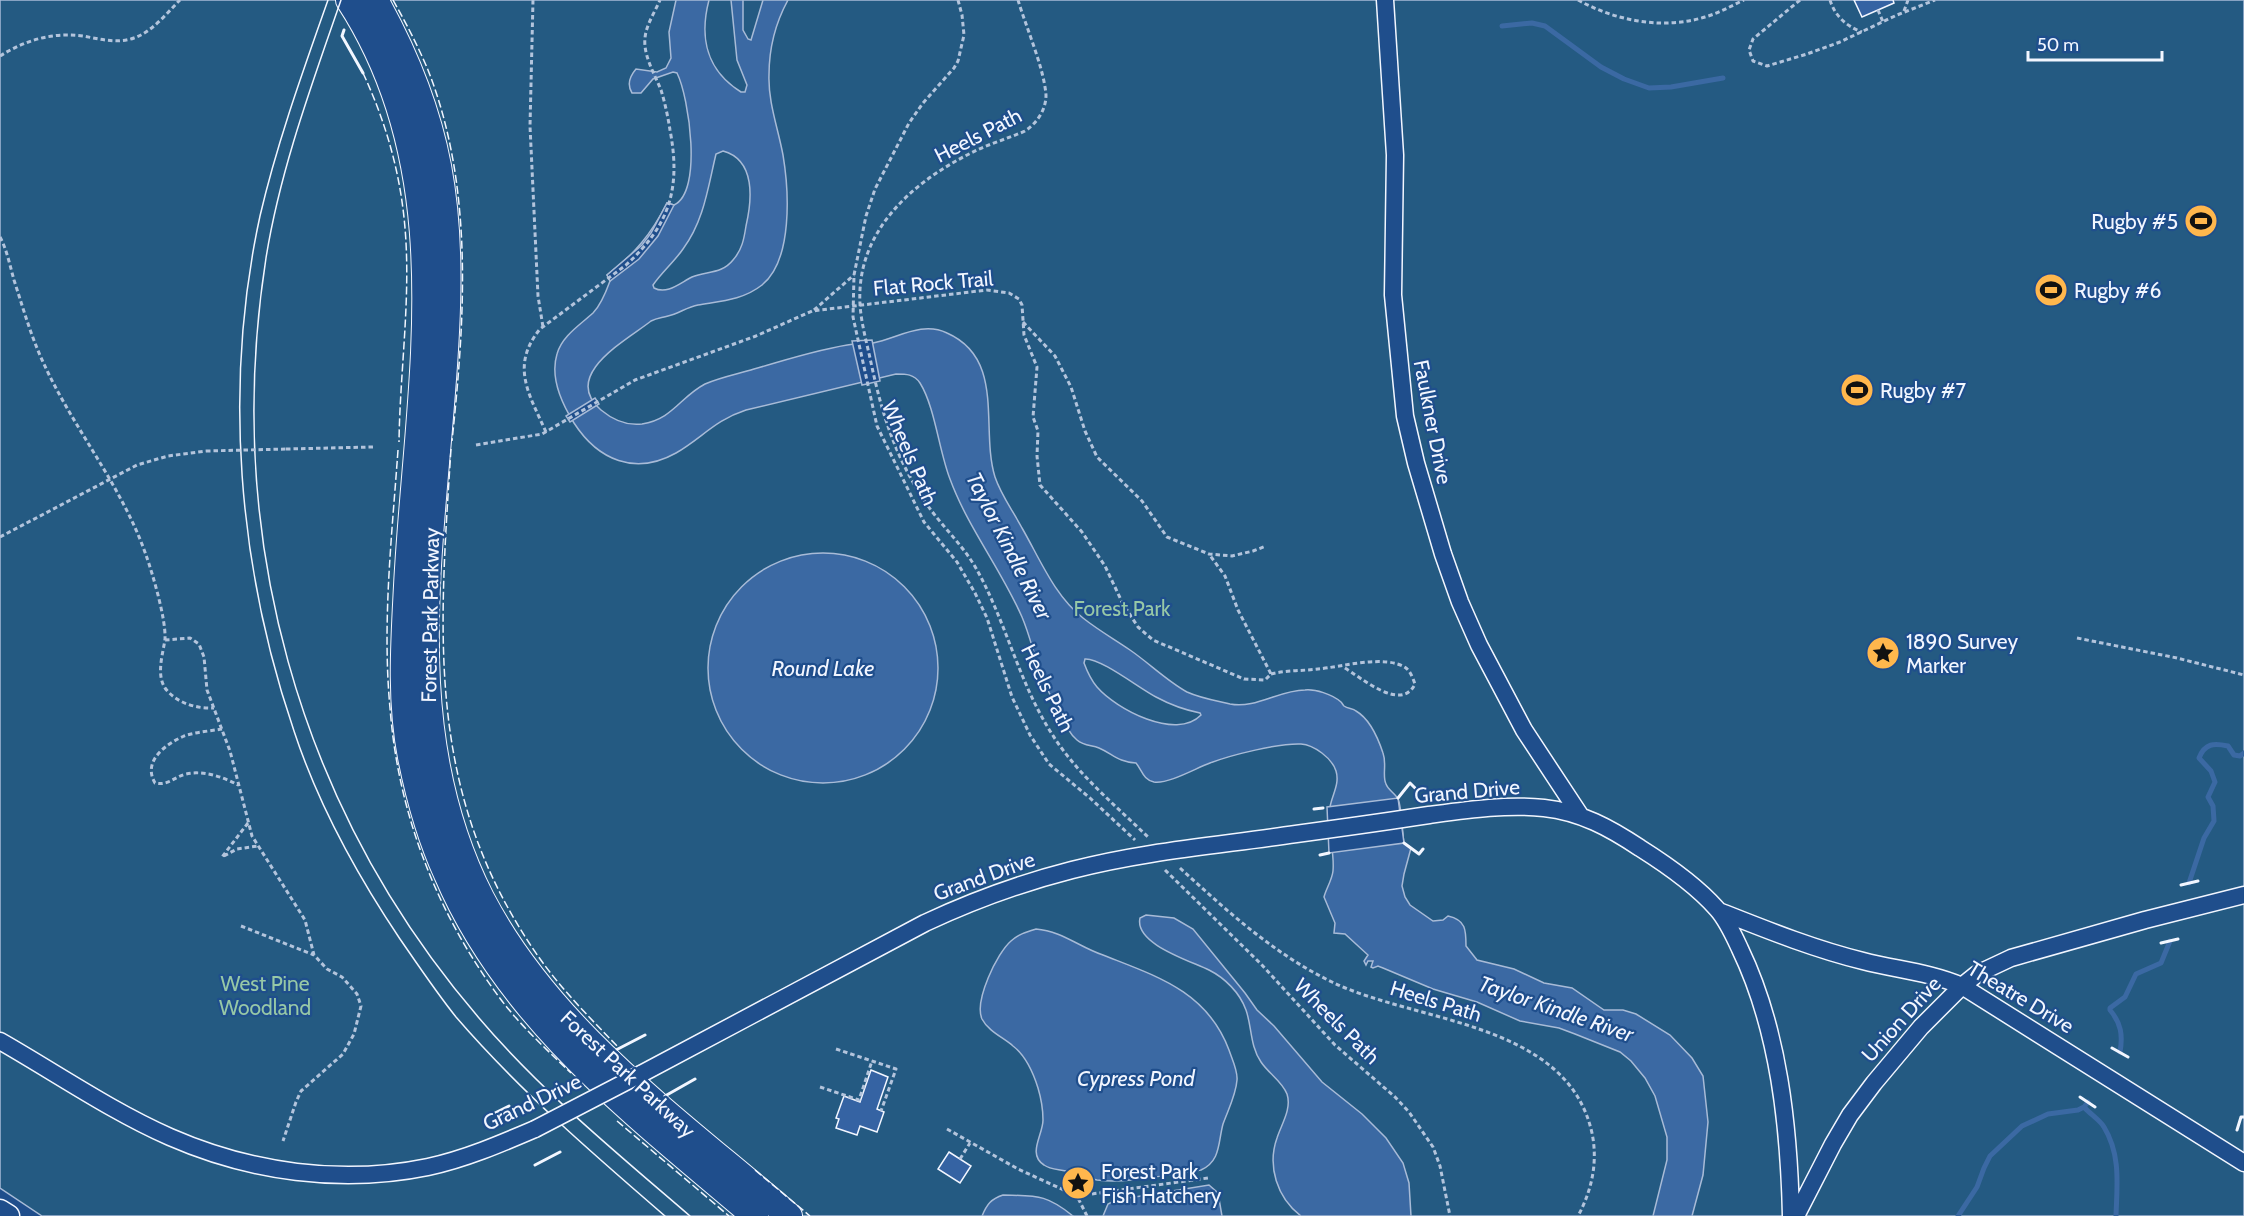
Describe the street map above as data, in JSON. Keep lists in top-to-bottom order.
{
  "streets": {
    "main road": ["Forest Park Parkway"],
    "street": [
      "Faulkner Drive",
      "Grand Drive",
      "Theatre Drive",
      "Union Drive"
    ],
    "path": ["Heels Path", "Flat Rock Trail", "Wheels Path"]
  },
  "crossings": [
    ["Heels Path", "Flat Rock Trail"],
    ["Faulkner Drive", "Grand Drive"],
    ["Grand Drive", "Theatre Drive"],
    ["Theatre Drive", "Union Drive"]
  ],
  "water": ["Taylor Kindle River", "Round Lake", "Cypress Pond"],
  "parks": ["Forest Park", "West Pine Woodland"],
  "places": {
    "sports": ["Rugby #5", "Rugby #6", "Rugby #7"],
    "place": ["1890 Survey Marker", "Forest Park Fish Hatchery"]
  },
  "scale_bar": "50 m"
}
